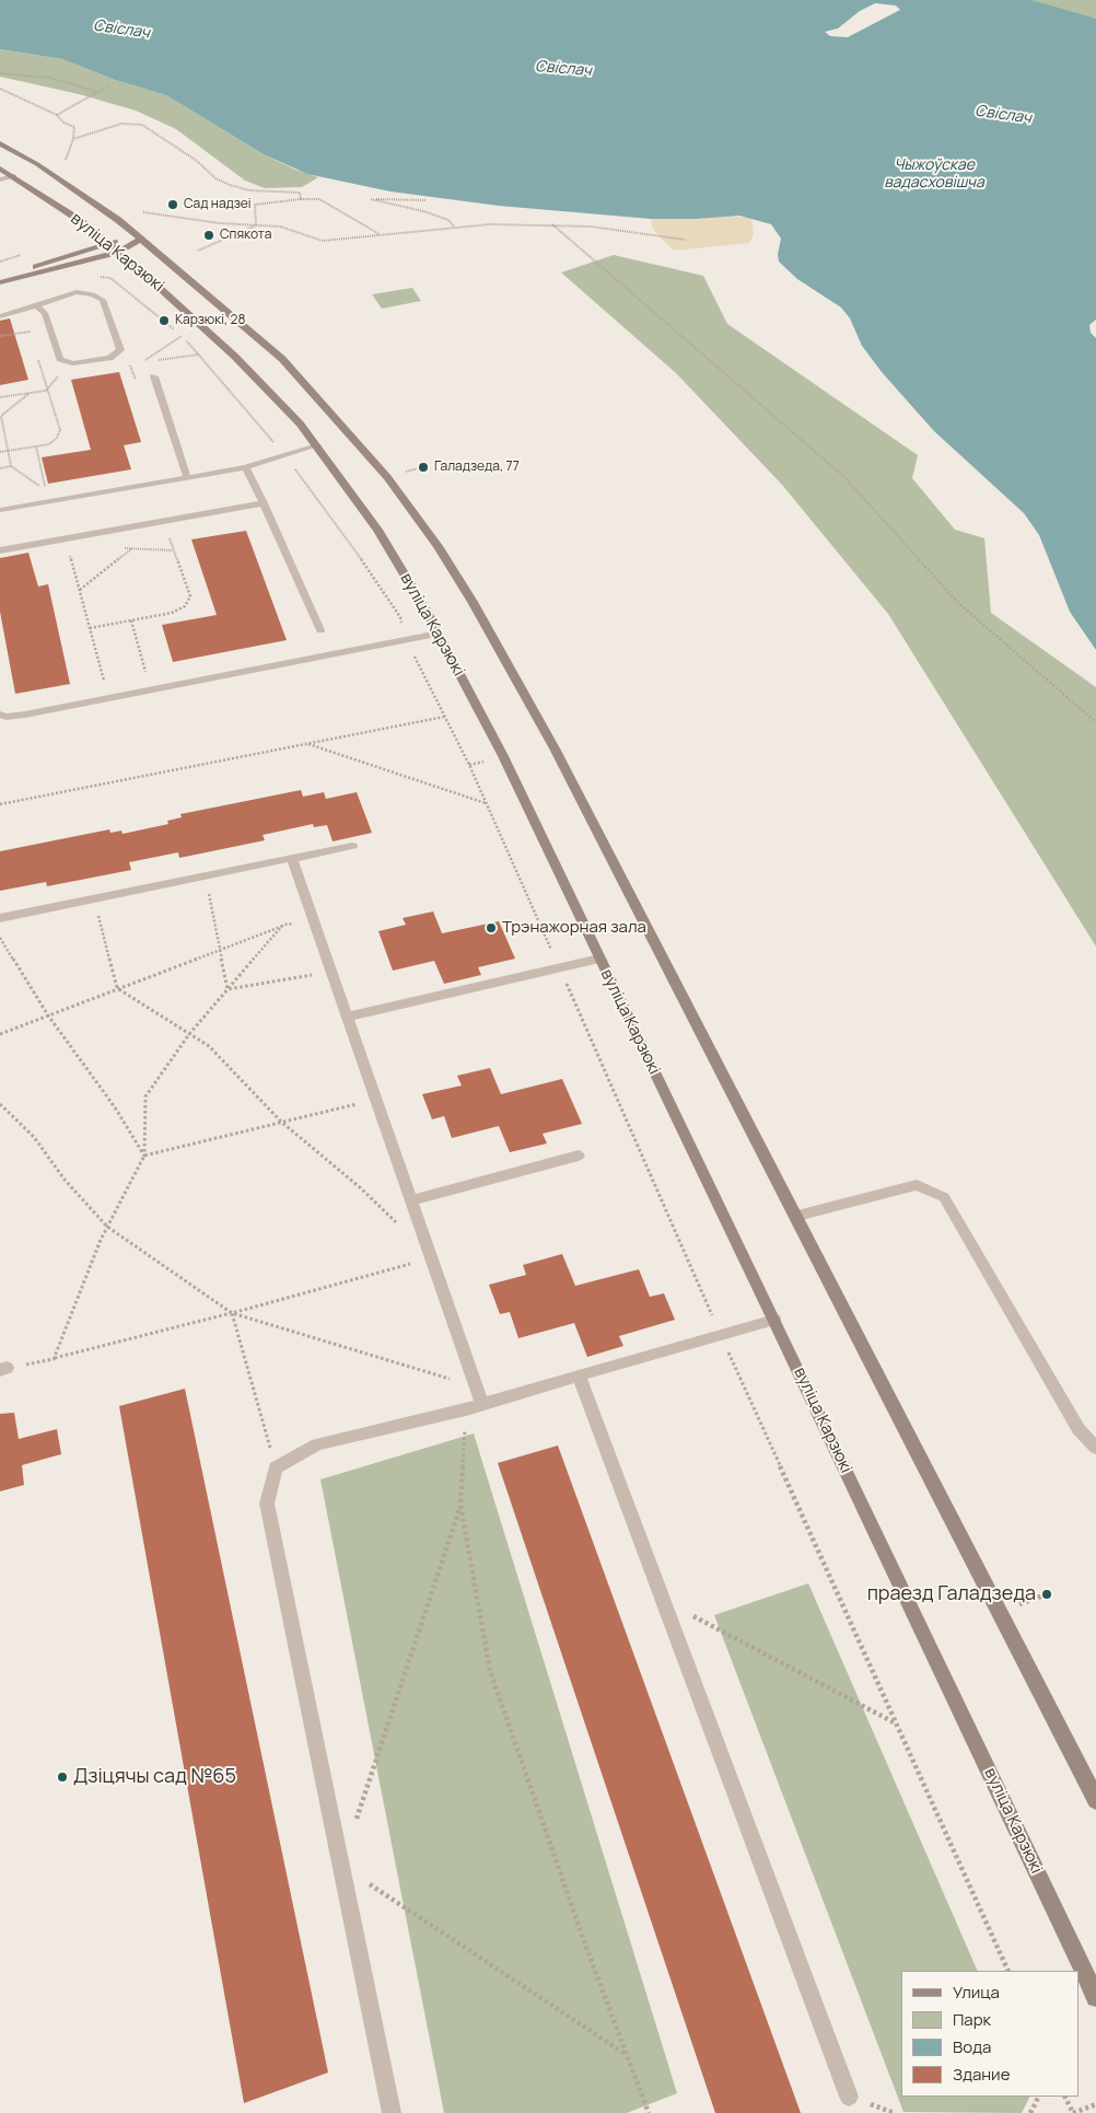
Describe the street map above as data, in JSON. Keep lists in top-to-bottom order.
{
  "streets": {
    "street": ["вуліца Карзюкі"]
  },
  "water": ["Свіслач", "Чыжоўскае вадасховішча"],
  "places": [
    "Сад надзеі",
    "Спякота",
    "Карзюкі, 28",
    "Галадзеда, 77",
    "Трэнажорная зала",
    "праезд Галадзеда",
    "Дзіцячы сад №65"
  ],
  "legend": [
    "Улица",
    "Парк",
    "Вода",
    "Здание"
  ]
}
